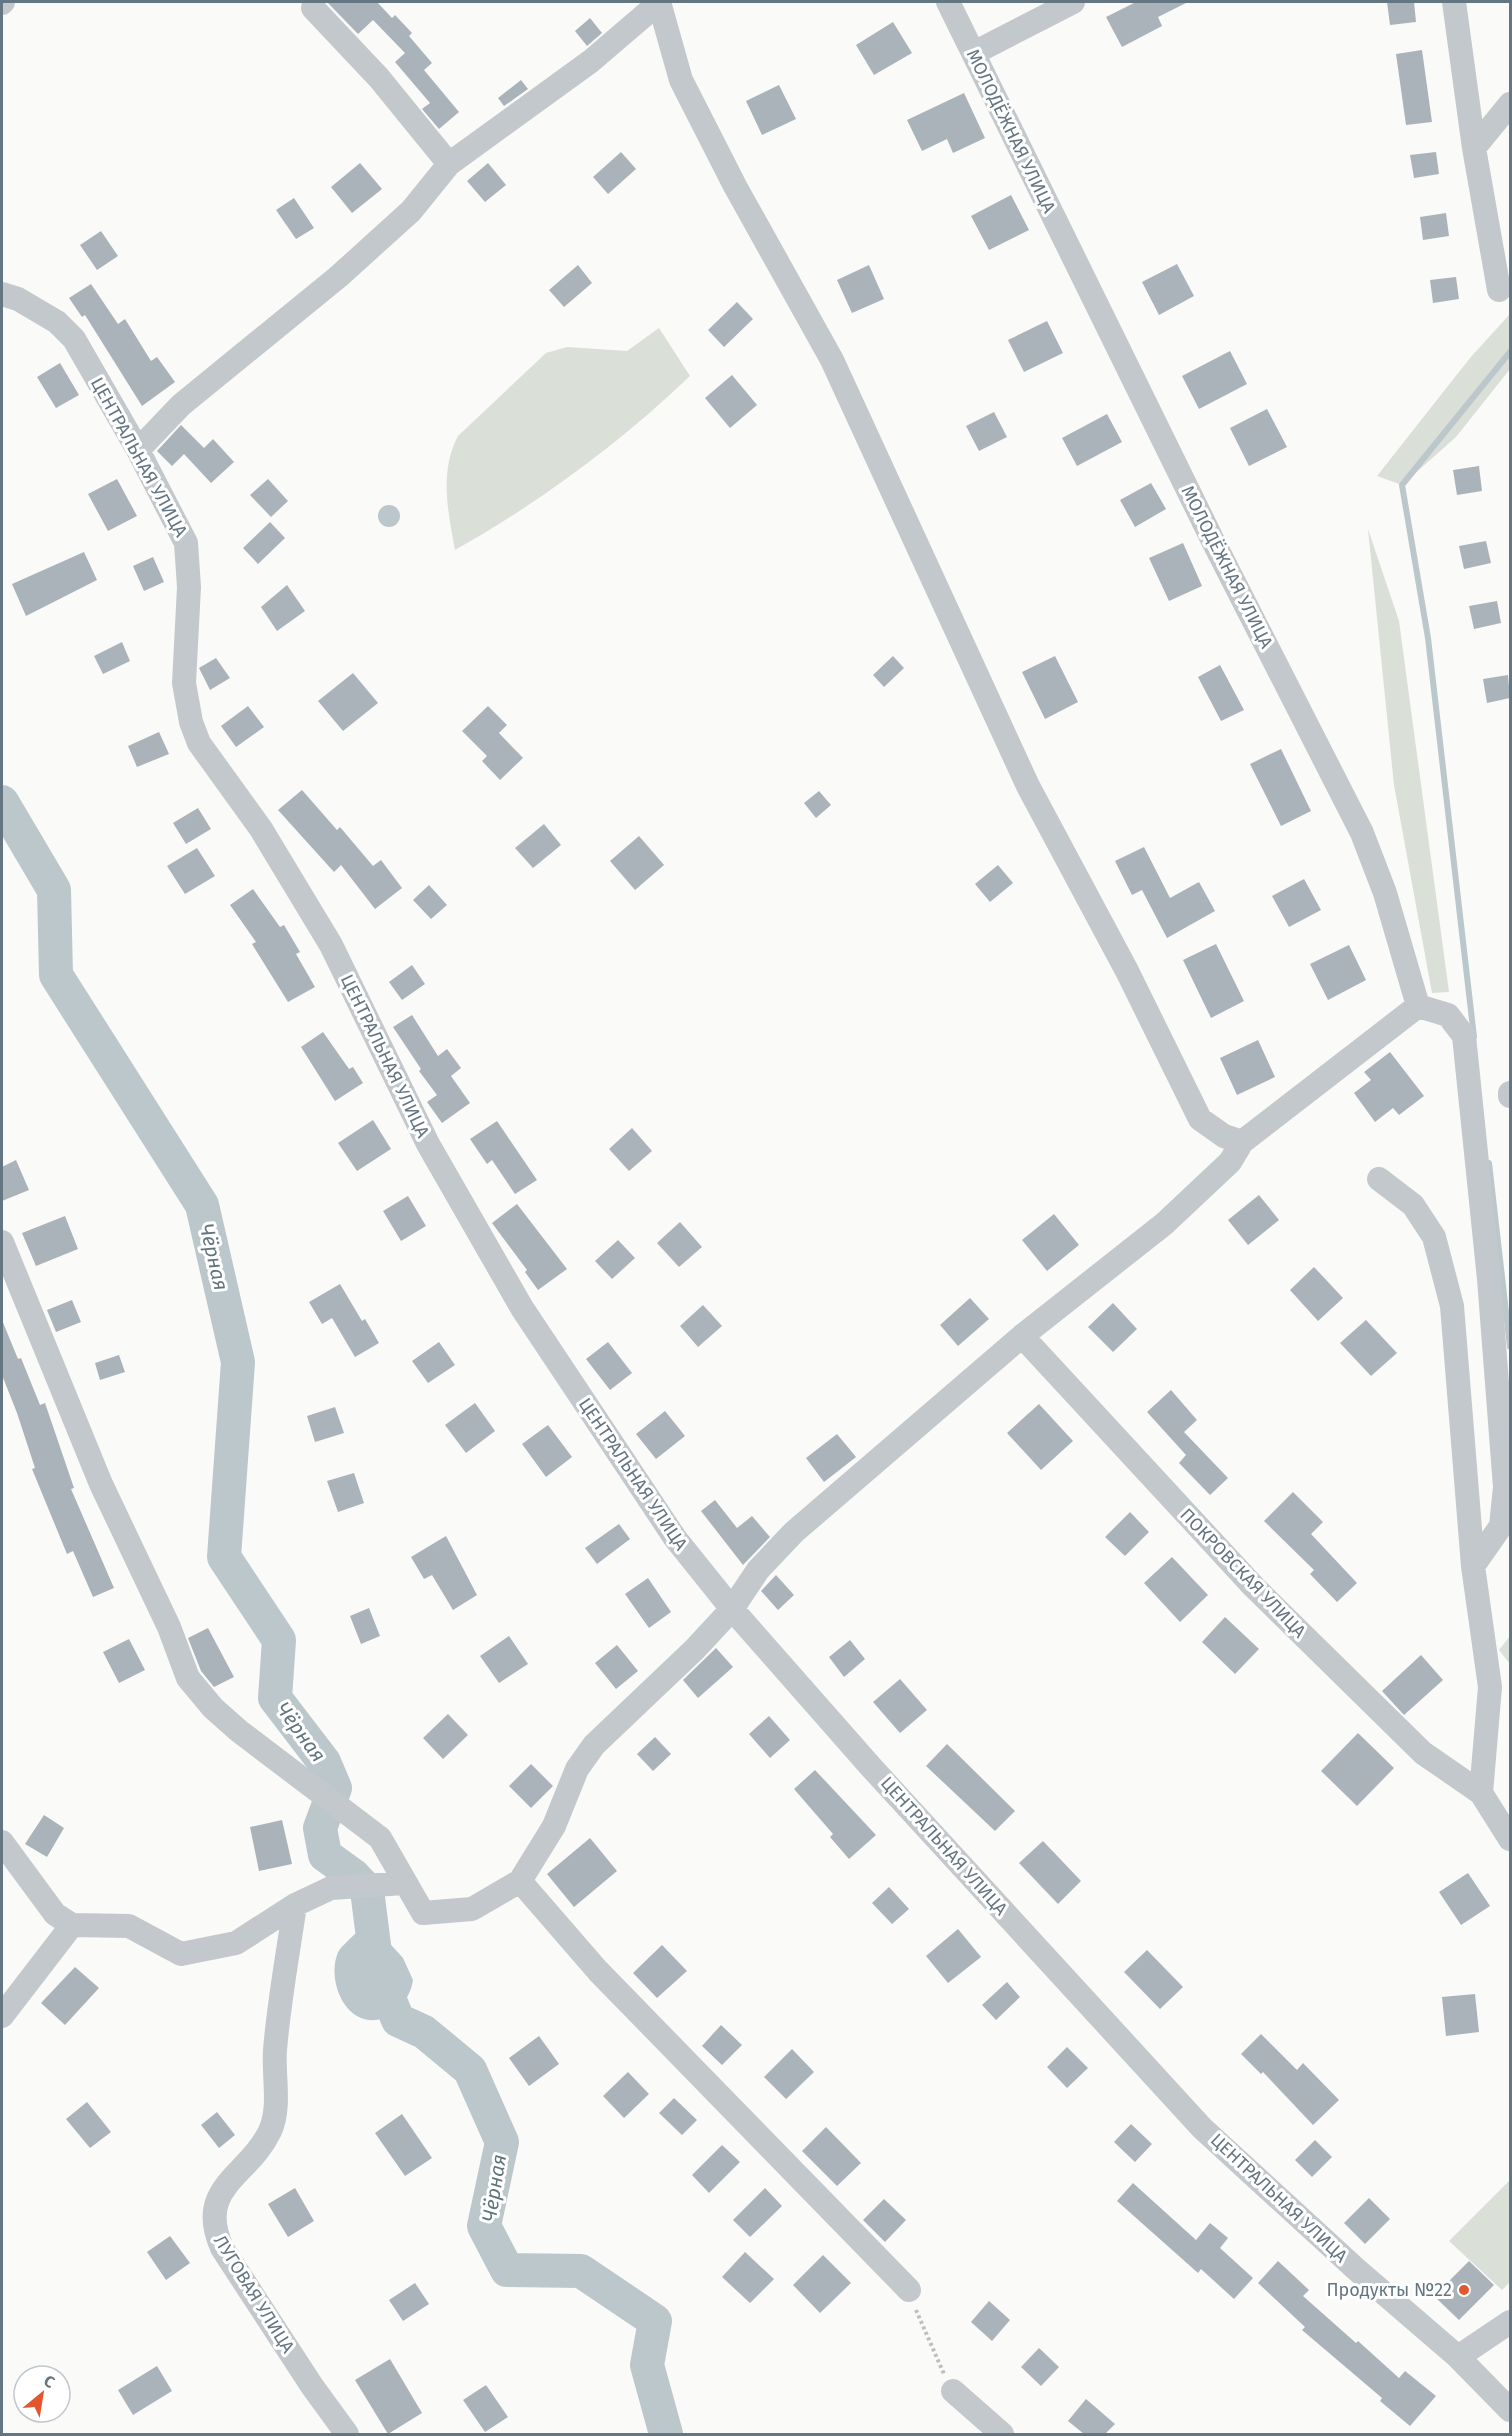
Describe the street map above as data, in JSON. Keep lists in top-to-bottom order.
{
  "streets": {
    "street": [
      "МОЛОДЁЖНАЯ УЛИЦА",
      "ЦЕНТРАЛЬНАЯ УЛИЦА",
      "ПОКРОВСКАЯ УЛИЦА",
      "ЛУГОВАЯ УЛИЦА"
    ]
  },
  "water": ["Чёрная"],
  "places": ["Продукты №22"],
  "north": "top right"
}
